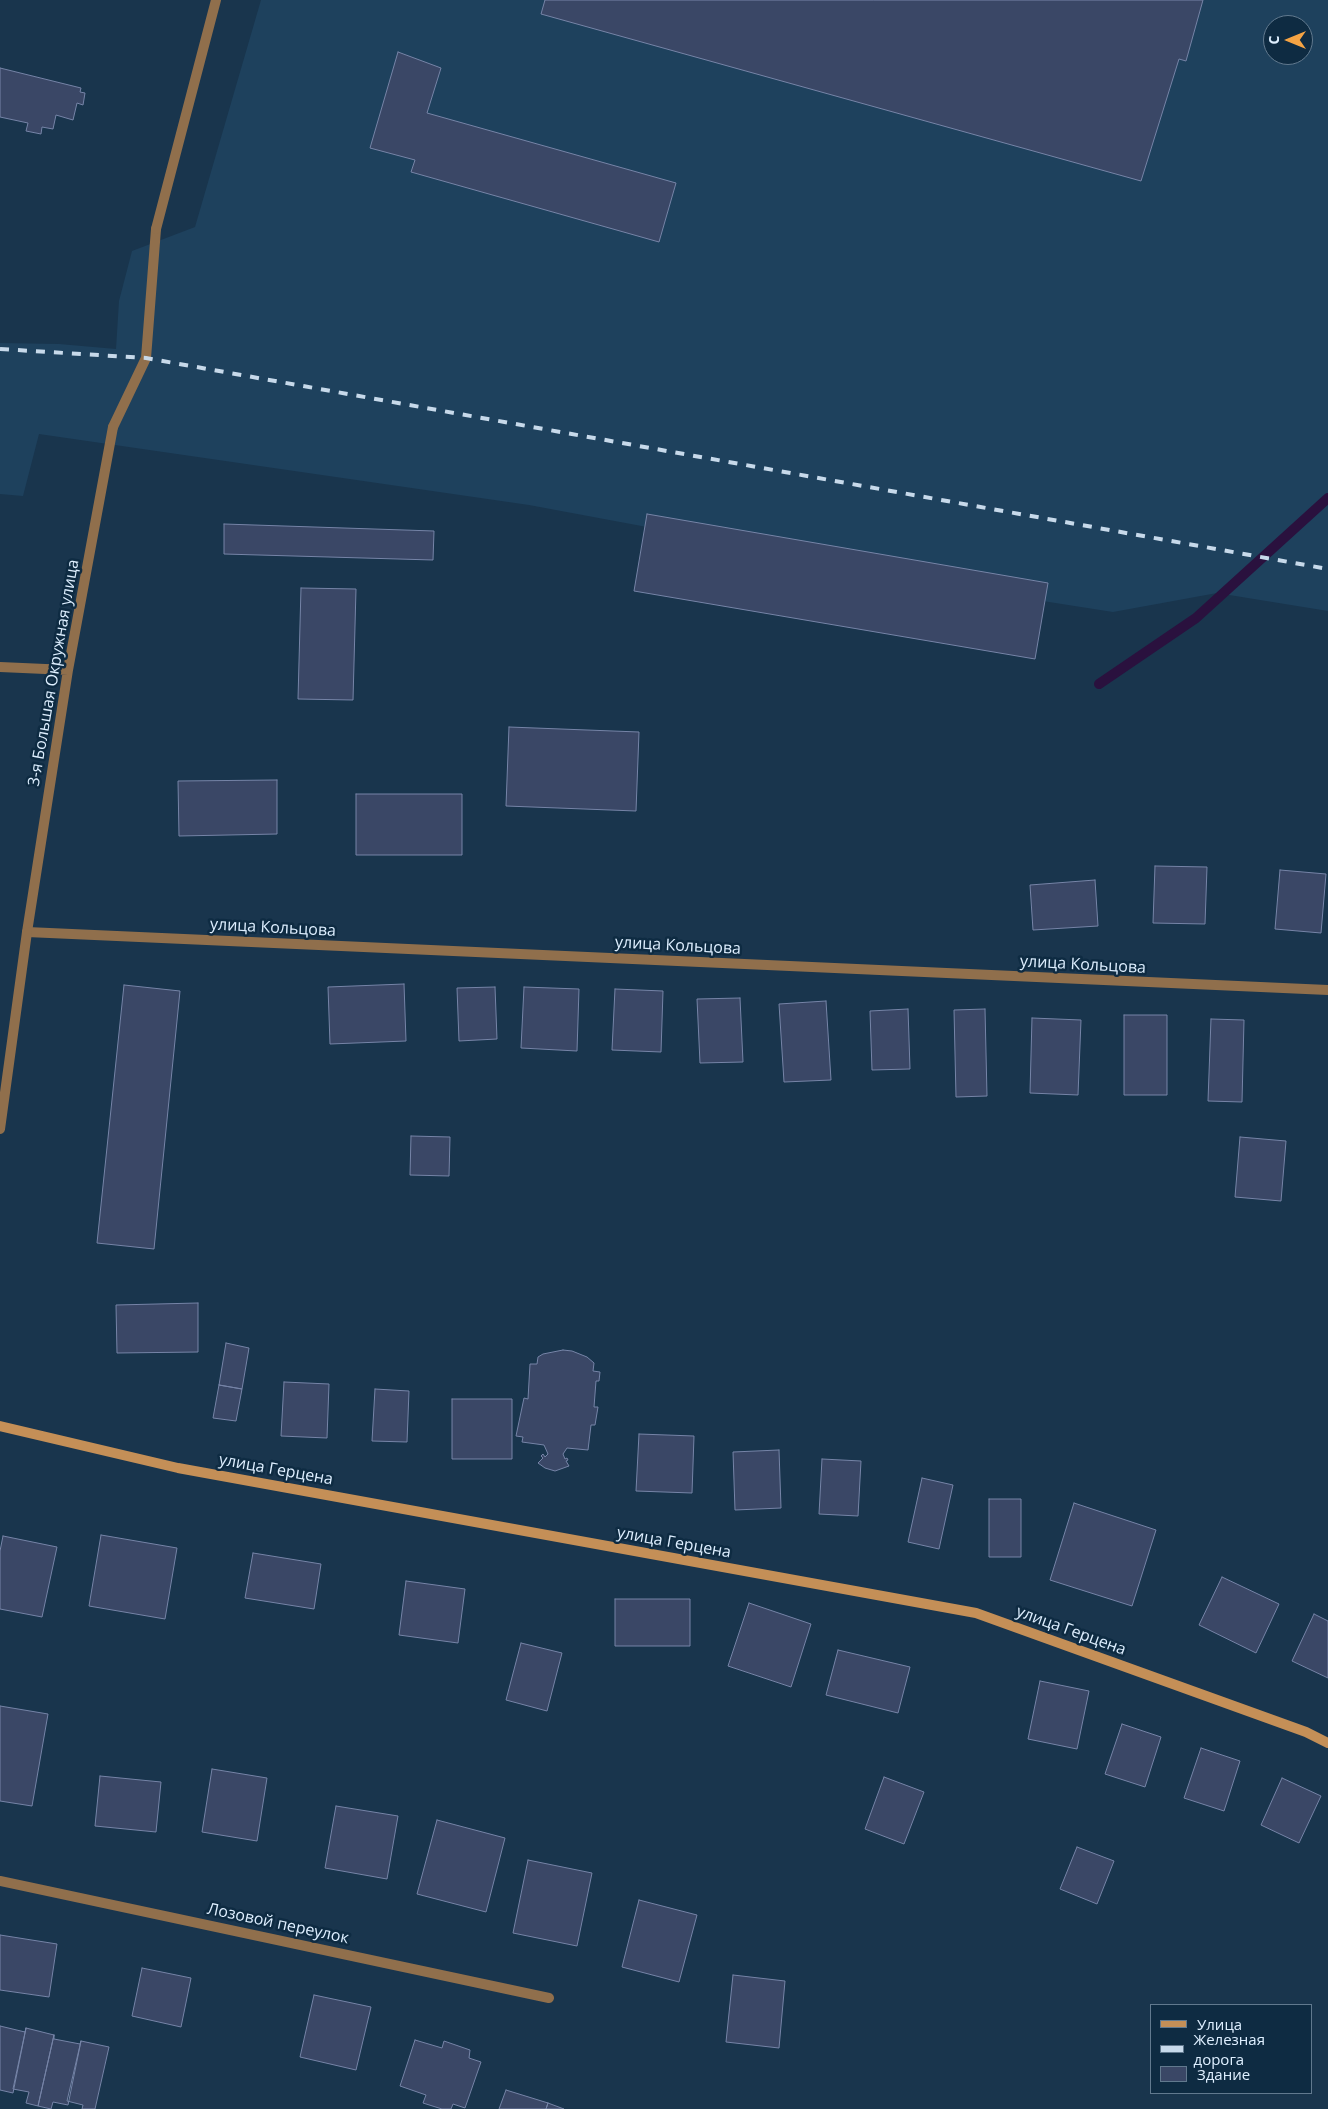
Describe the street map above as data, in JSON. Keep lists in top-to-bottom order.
{
  "streets": {
    "main road": ["улица Герцена"],
    "street": ["3-я Большая Окружная улица", "улица Кольцова", "Лозовой переулок"]
  },
  "crossings": [
    ["3-я Большая Окружная улица", "улица Кольцова"]
  ],
  "legend": ["Улица", "Железная дорога", "Здание"],
  "north": "left"
}
